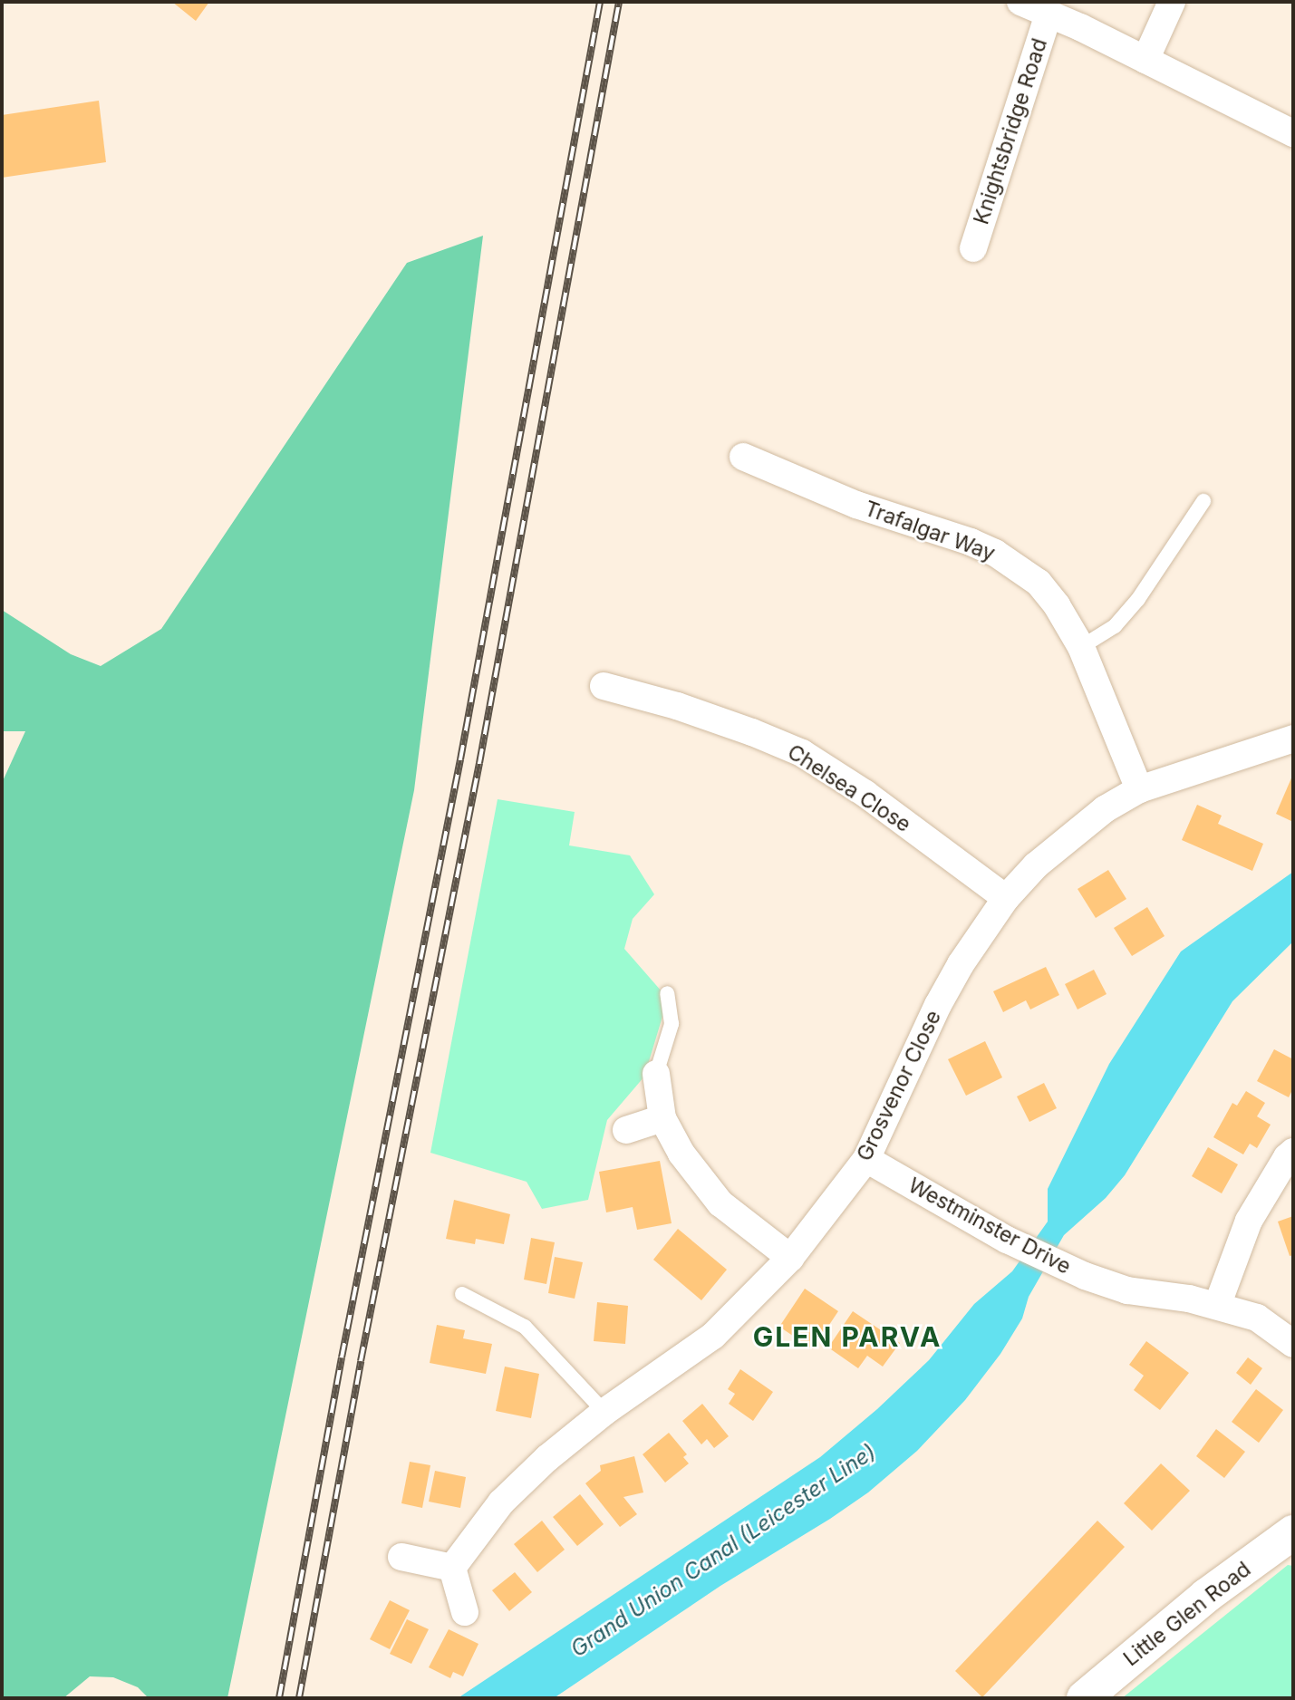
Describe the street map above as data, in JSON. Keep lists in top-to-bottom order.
{
  "streets": {
    "main road": ["Little Glen Road"],
    "street": [
      "Knightsbridge Road",
      "Trafalgar Way",
      "Chelsea Close",
      "Grosvenor Close",
      "Westminster Drive"
    ]
  },
  "crossings": [
    ["Trafalgar Way", "Grosvenor Close"],
    ["Chelsea Close", "Grosvenor Close"],
    ["Grosvenor Close", "Westminster Drive"]
  ],
  "districts": ["GLEN PARVA"],
  "water": ["Grand Union Canal (Leicester Line)"]
}
